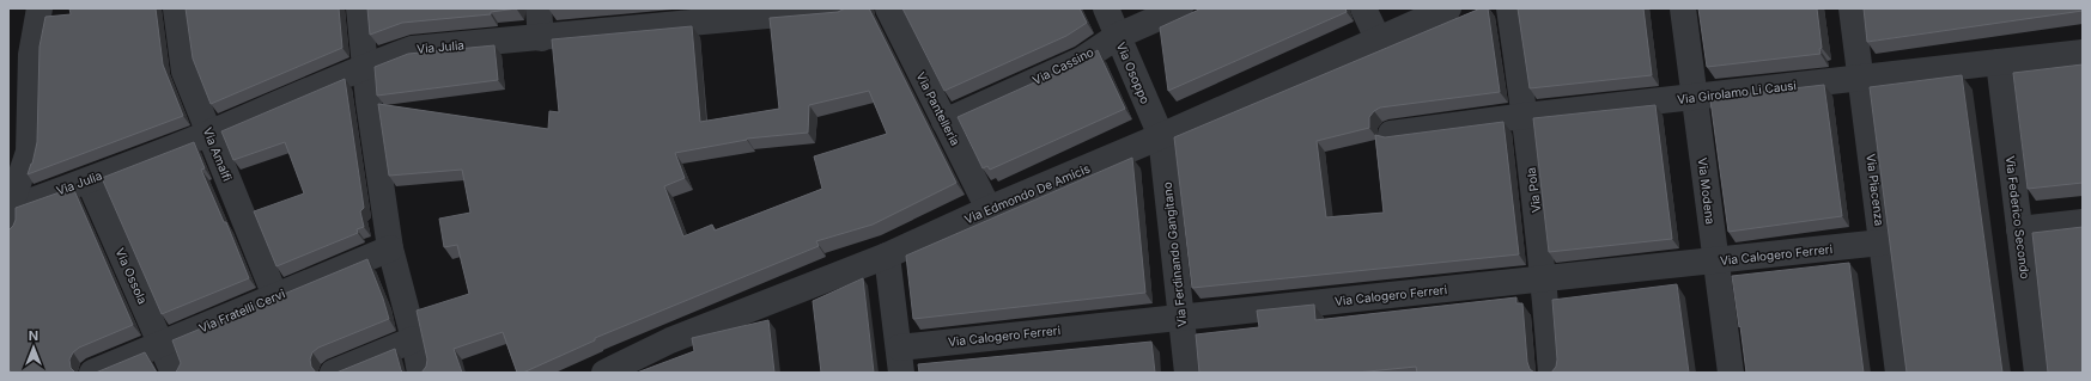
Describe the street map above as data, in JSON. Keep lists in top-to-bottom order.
{
  "streets": {
    "street": [
      "Via Julia",
      "Via Cassino",
      "Via Osoppo",
      "Via Girolamo Li Causi",
      "Via Pantelleria",
      "Via Amalfi",
      "Via Pola",
      "Via Piacenza",
      "Via Modena",
      "Via Edmondo De Amicis",
      "Via Federico Secondo",
      "Via Ferdinando Gangitano",
      "Via Calogero Ferreri",
      "Via Ossola",
      "Via Fratelli Cervi"
    ]
  },
  "crossings": [
    ["Via Julia", "Via Amalfi"],
    ["Via Julia", "Via Ossola"],
    ["Via Cassino", "Via Osoppo"],
    ["Via Cassino", "Via Pantelleria"],
    ["Via Osoppo", "Via Edmondo De Amicis"],
    ["Via Osoppo", "Via Ferdinando Gangitano"],
    ["Via Girolamo Li Causi", "Via Pola"],
    ["Via Girolamo Li Causi", "Via Piacenza"],
    ["Via Girolamo Li Causi", "Via Modena"],
    ["Via Girolamo Li Causi", "Via Federico Secondo"],
    ["Via Pantelleria", "Via Edmondo De Amicis"],
    ["Via Amalfi", "Via Fratelli Cervi"],
    ["Via Pola", "Via Calogero Ferreri"],
    ["Via Piacenza", "Via Calogero Ferreri"],
    ["Via Modena", "Via Calogero Ferreri"],
    ["Via Edmondo De Amicis", "Via Ferdinando Gangitano"],
    ["Via Ferdinando Gangitano", "Via Calogero Ferreri"],
    ["Via Ossola", "Via Fratelli Cervi"]
  ],
  "north": "top"
}
